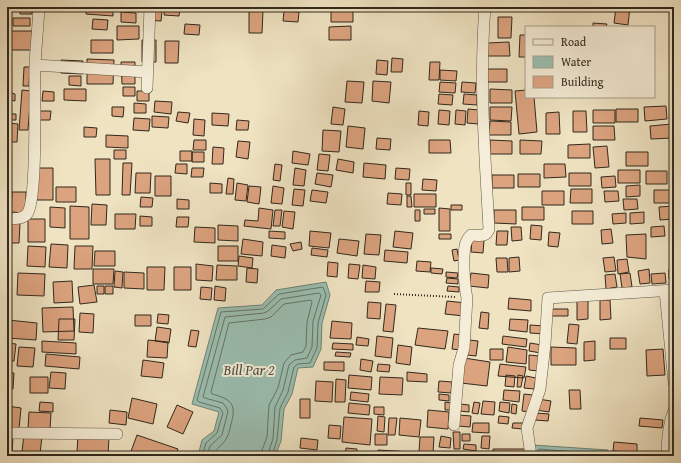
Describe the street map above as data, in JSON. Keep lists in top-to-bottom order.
{
  "water": ["Bill Par 2"],
  "legend": ["Road", "Water", "Building"]
}
